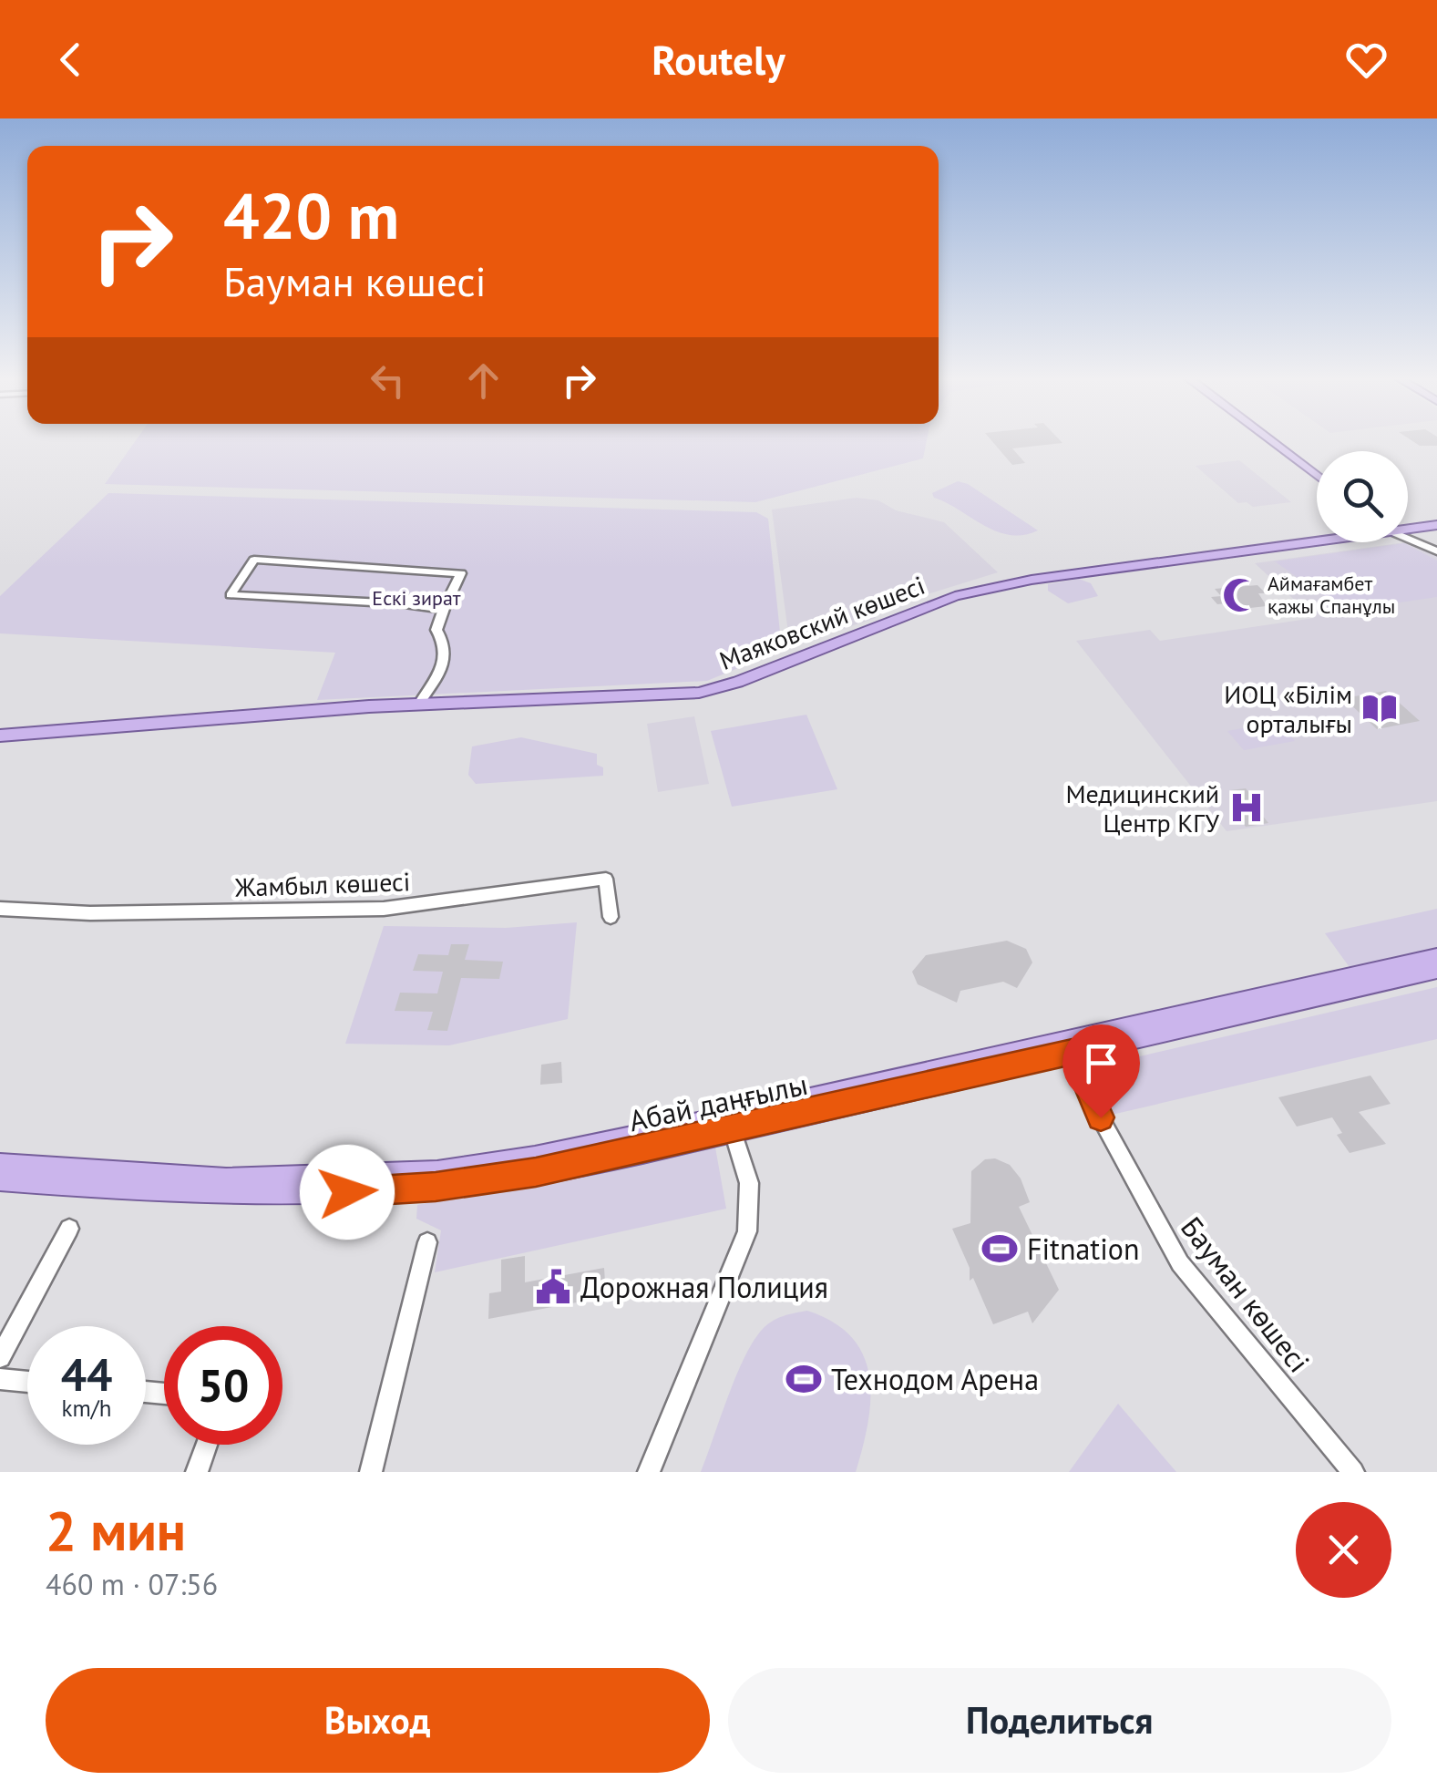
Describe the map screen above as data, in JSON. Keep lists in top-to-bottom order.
{
  "streets": {
    "main road": ["Маяковский көшесі", "Абай даңғылы"],
    "street": ["Жамбыл көшесі", "Бауман көшесі"]
  },
  "crossings": [
    ["Абай даңғылы", "Бауман көшесі"]
  ],
  "parks": ["Ескі зират"],
  "places": {
    "mosque": ["Аймағамбет қажы Спанұлы"],
    "library": ["ИОЦ «Білім орталығы"],
    "hospital": ["Медицинский Центр КГУ"],
    "sports": ["Fitnation", "Технодом Арена"],
    "public building": ["Дорожная Полиция"]
  },
  "page": {
    "header": "Routely",
    "turn": ["420 m", "Бауман көшесі"],
    "speed": "44 km/h",
    "limit": "50",
    "heading": ["2 мин", "460 m · 07:56"],
    "buttons": ["Выход", "Поделиться"]
  }
}
